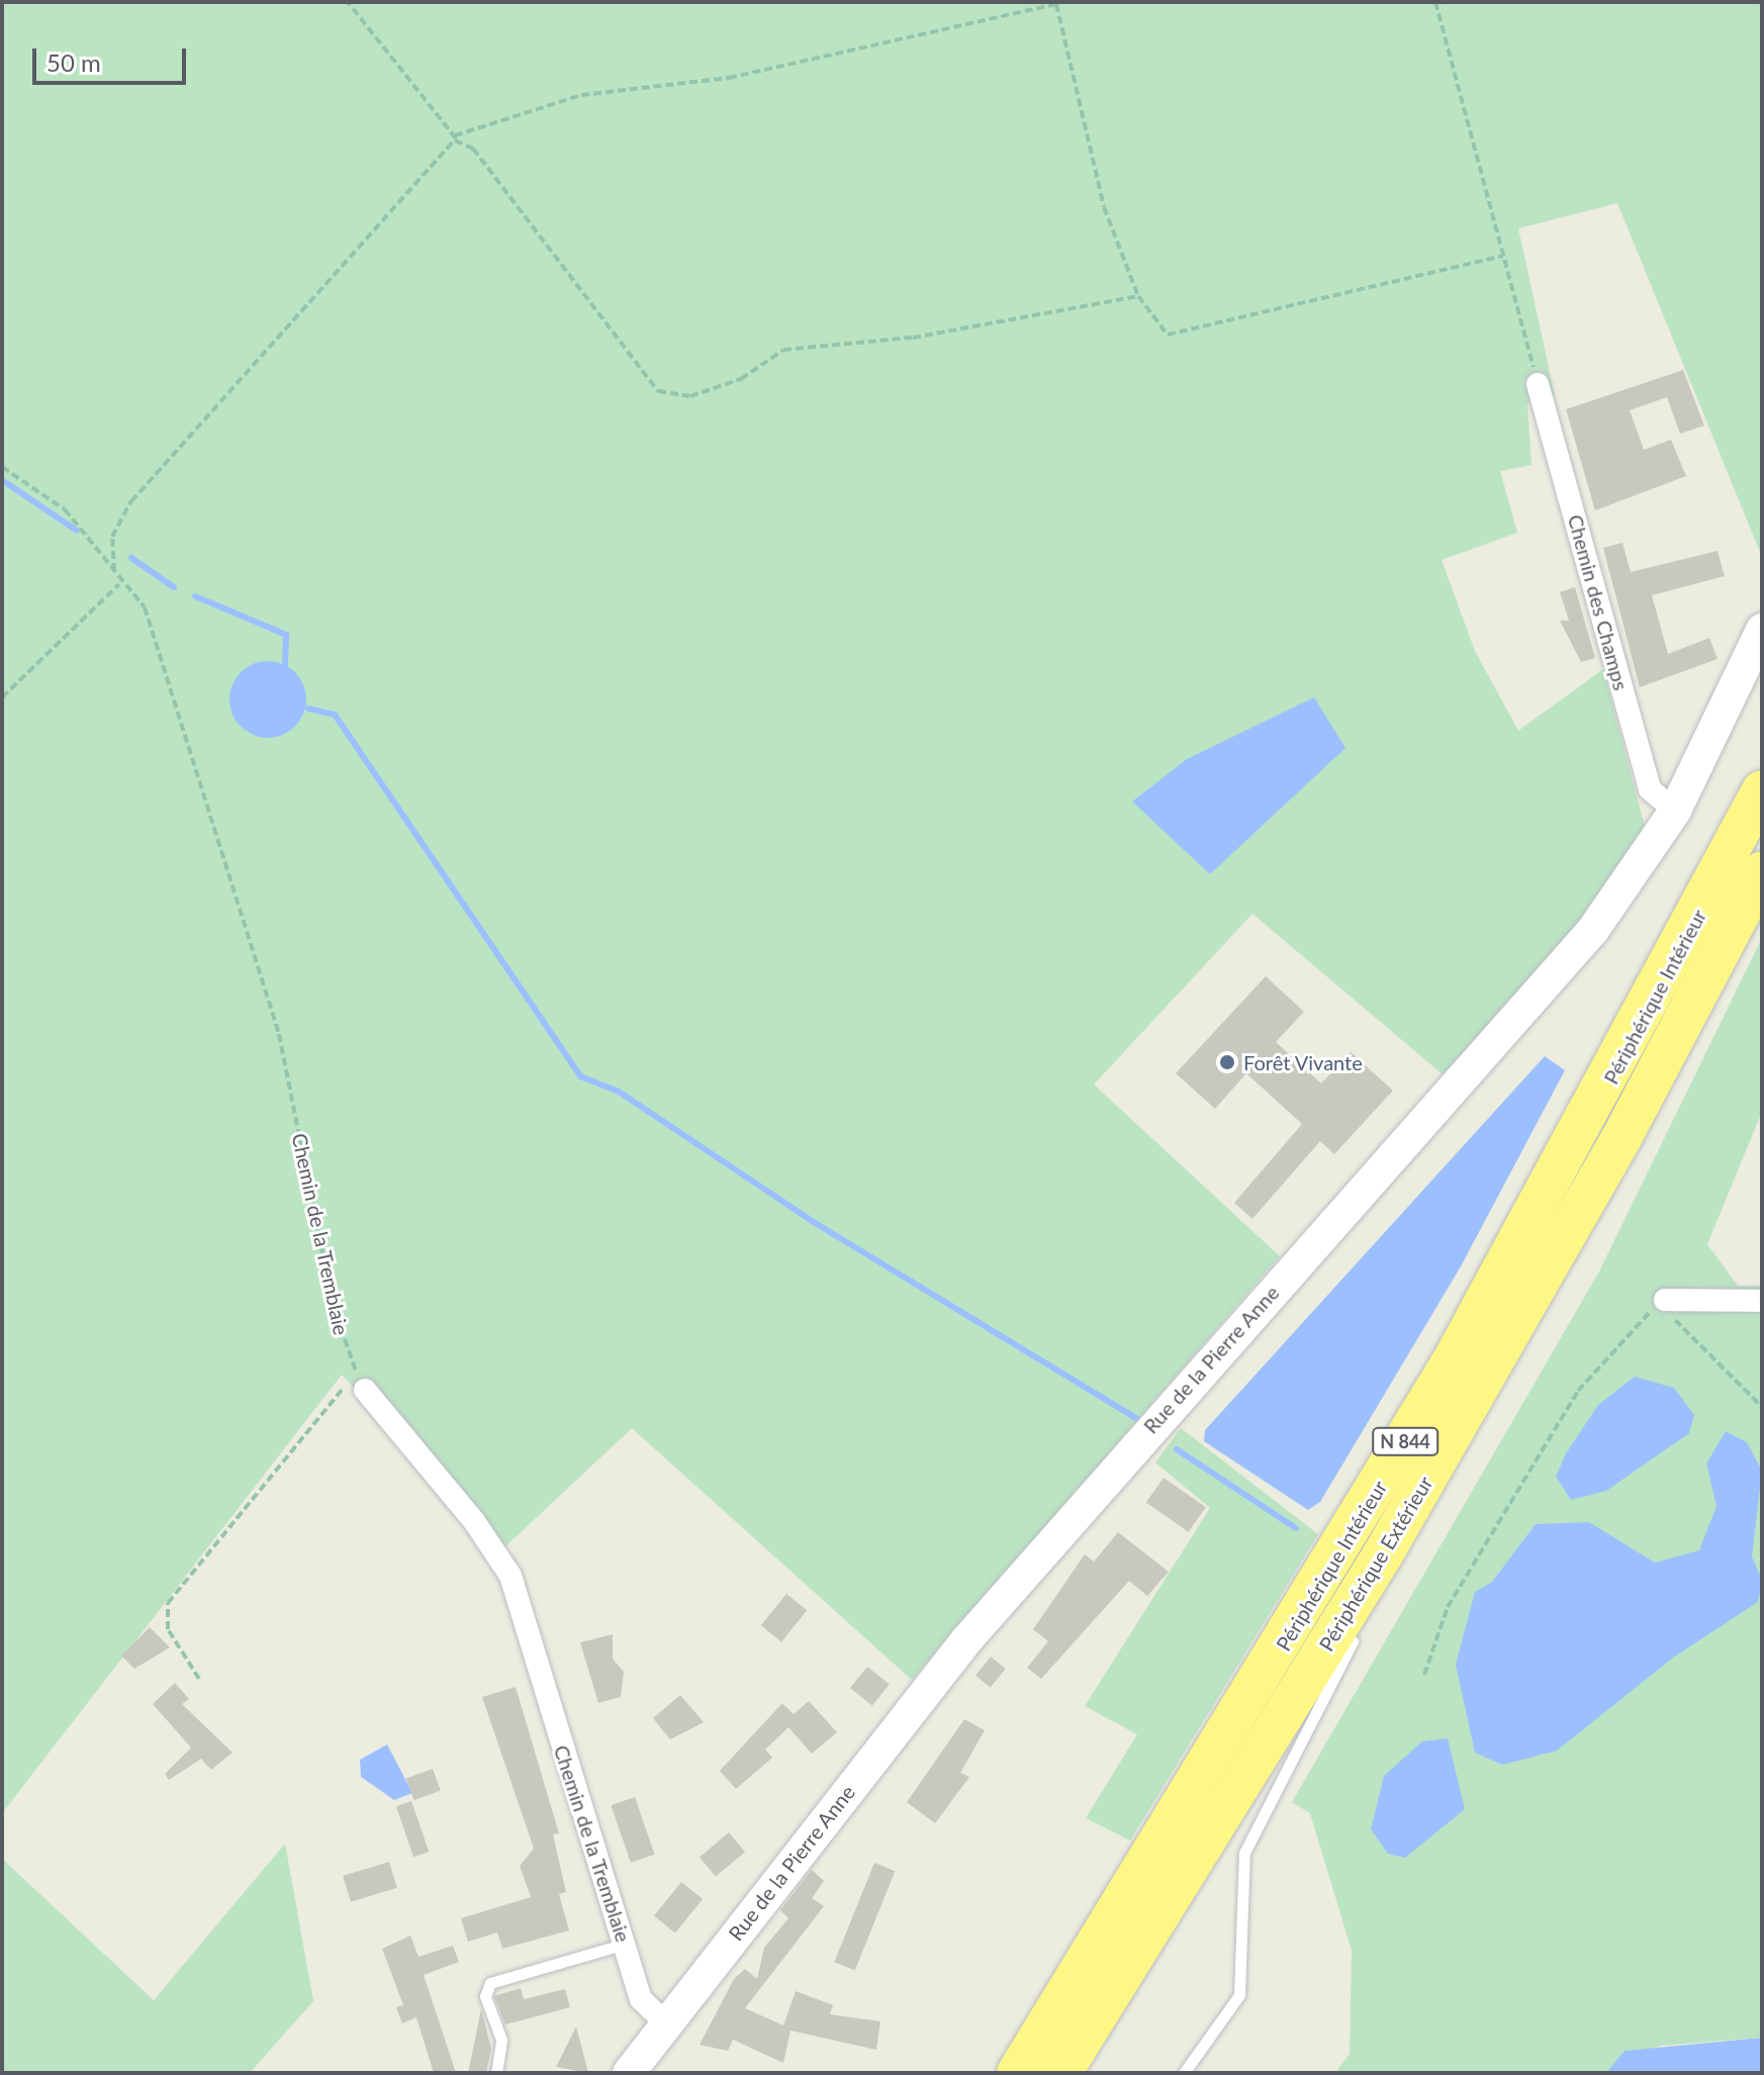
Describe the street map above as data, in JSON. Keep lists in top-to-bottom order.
{
  "streets": {
    "highway": ["Périphérique Intérieur", "N 844", "Périphérique Extérieur"],
    "street": ["Chemin des Champs", "Chemin de la Tremblaie", "Rue de la Pierre Anne"]
  },
  "crossings": [
    ["Chemin des Champs", "Rue de la Pierre Anne"],
    ["Chemin de la Tremblaie", "Rue de la Pierre Anne"]
  ],
  "places": ["Forêt Vivante"],
  "scale_bar": "50 m"
}
